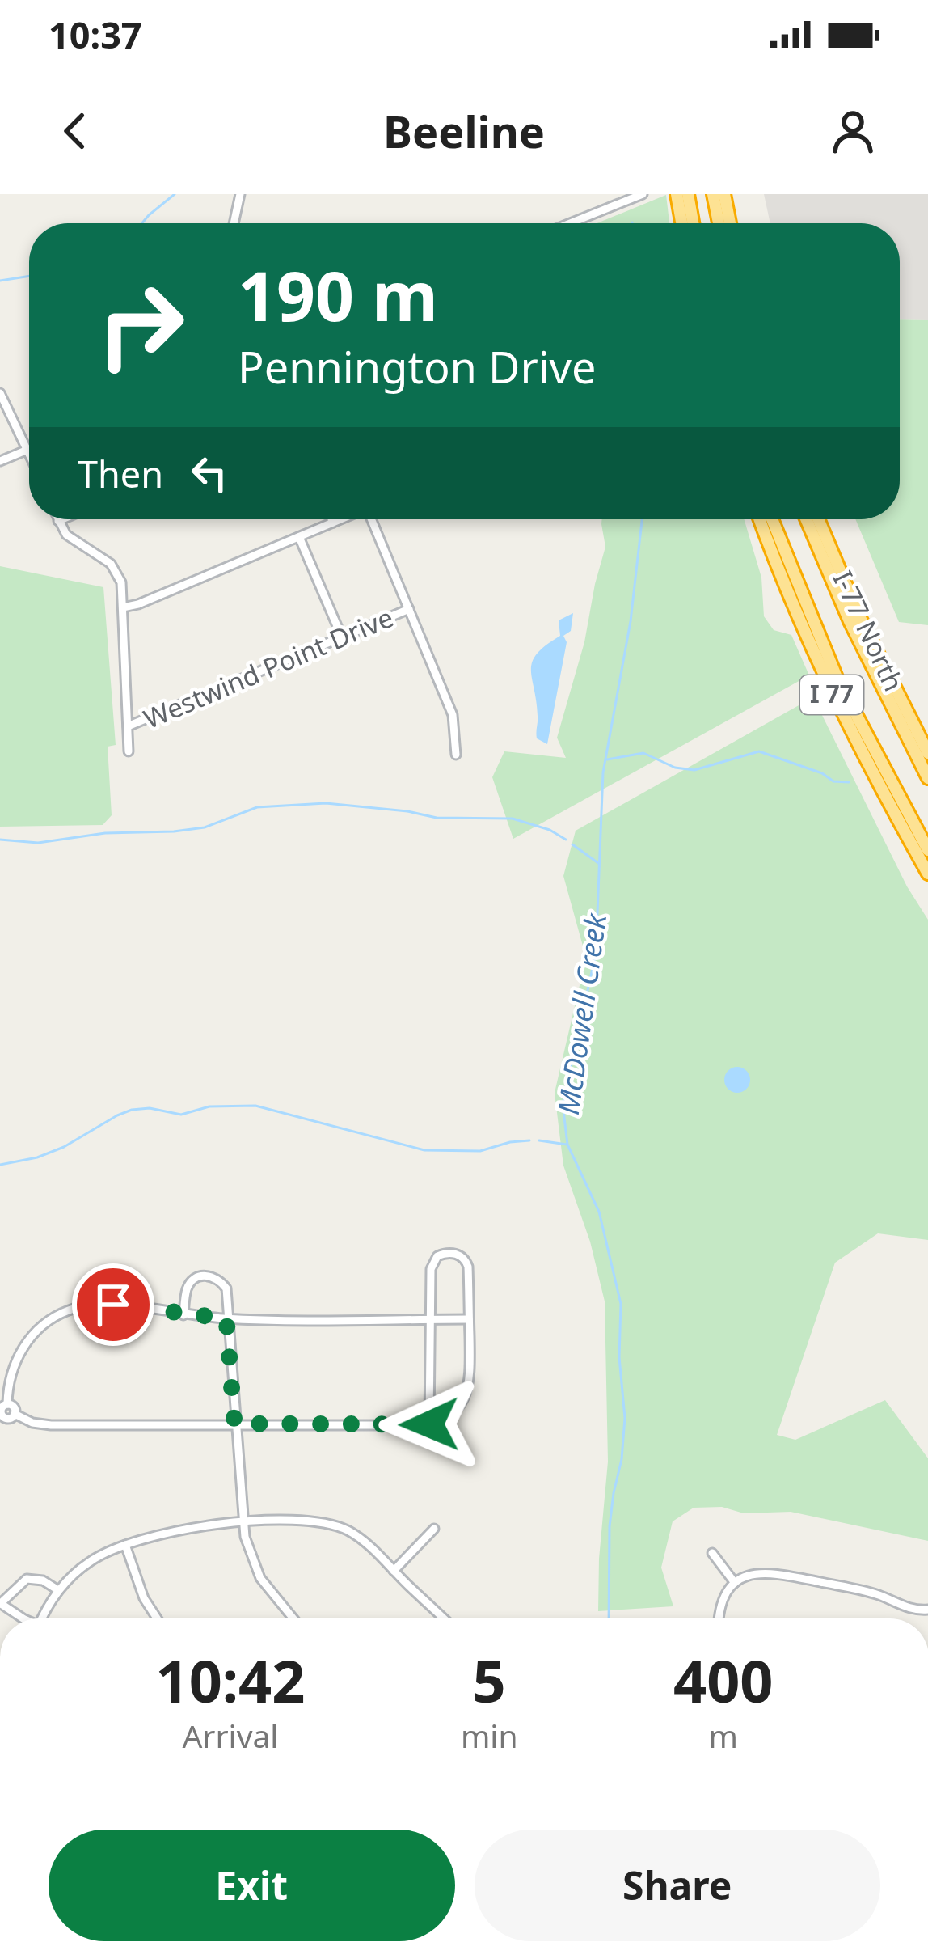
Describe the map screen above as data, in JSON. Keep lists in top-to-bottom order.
{
  "streets": {
    "highway": ["I-77 North", "I 77"],
    "street": ["Westwind Point Drive"]
  },
  "water": ["McDowell Creek"],
  "page": {
    "status": "10:37",
    "header": "Beeline",
    "turn": ["190 m", "Pennington Drive"],
    "then": "Then",
    "eta": [
      "10:42",
      "Arrival",
      "5",
      "min",
      "400",
      "m"
    ],
    "buttons": ["Exit", "Share"]
  }
}
